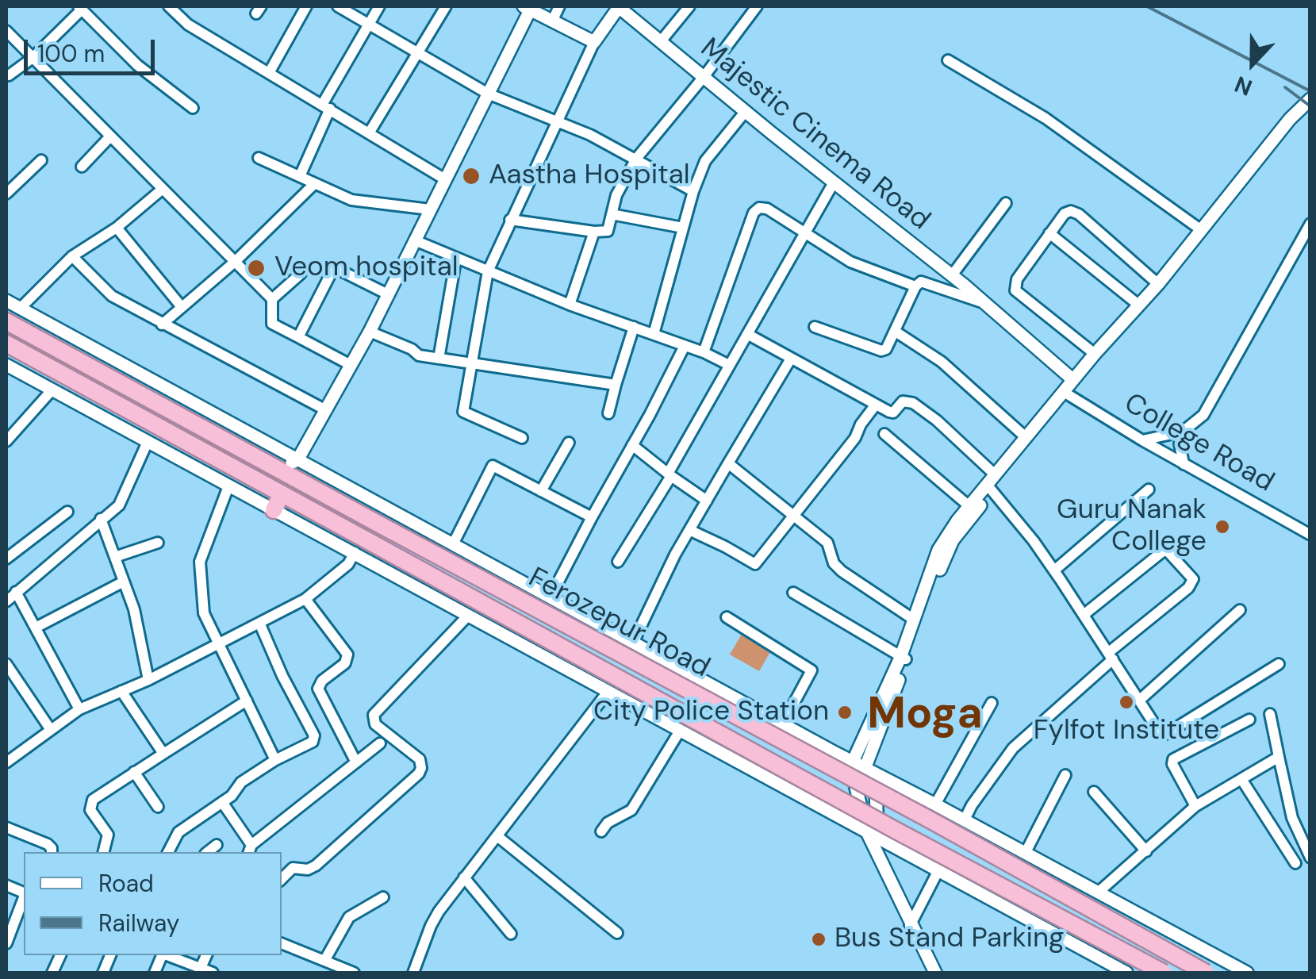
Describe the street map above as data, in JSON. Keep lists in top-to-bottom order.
{
  "streets": {
    "highway": ["Ferozepur Road"],
    "street": ["Majestic Cinema Road", "College Road"]
  },
  "districts": ["Moga"],
  "places": [
    "Aastha Hospital",
    "Veom hospital",
    "Guru Nanak College",
    "Fylfot Institute",
    "City Police Station",
    "Bus Stand Parking"
  ],
  "legend": ["Road", "Railway"],
  "scale_bar": "100 m",
  "north": "bottom"
}
